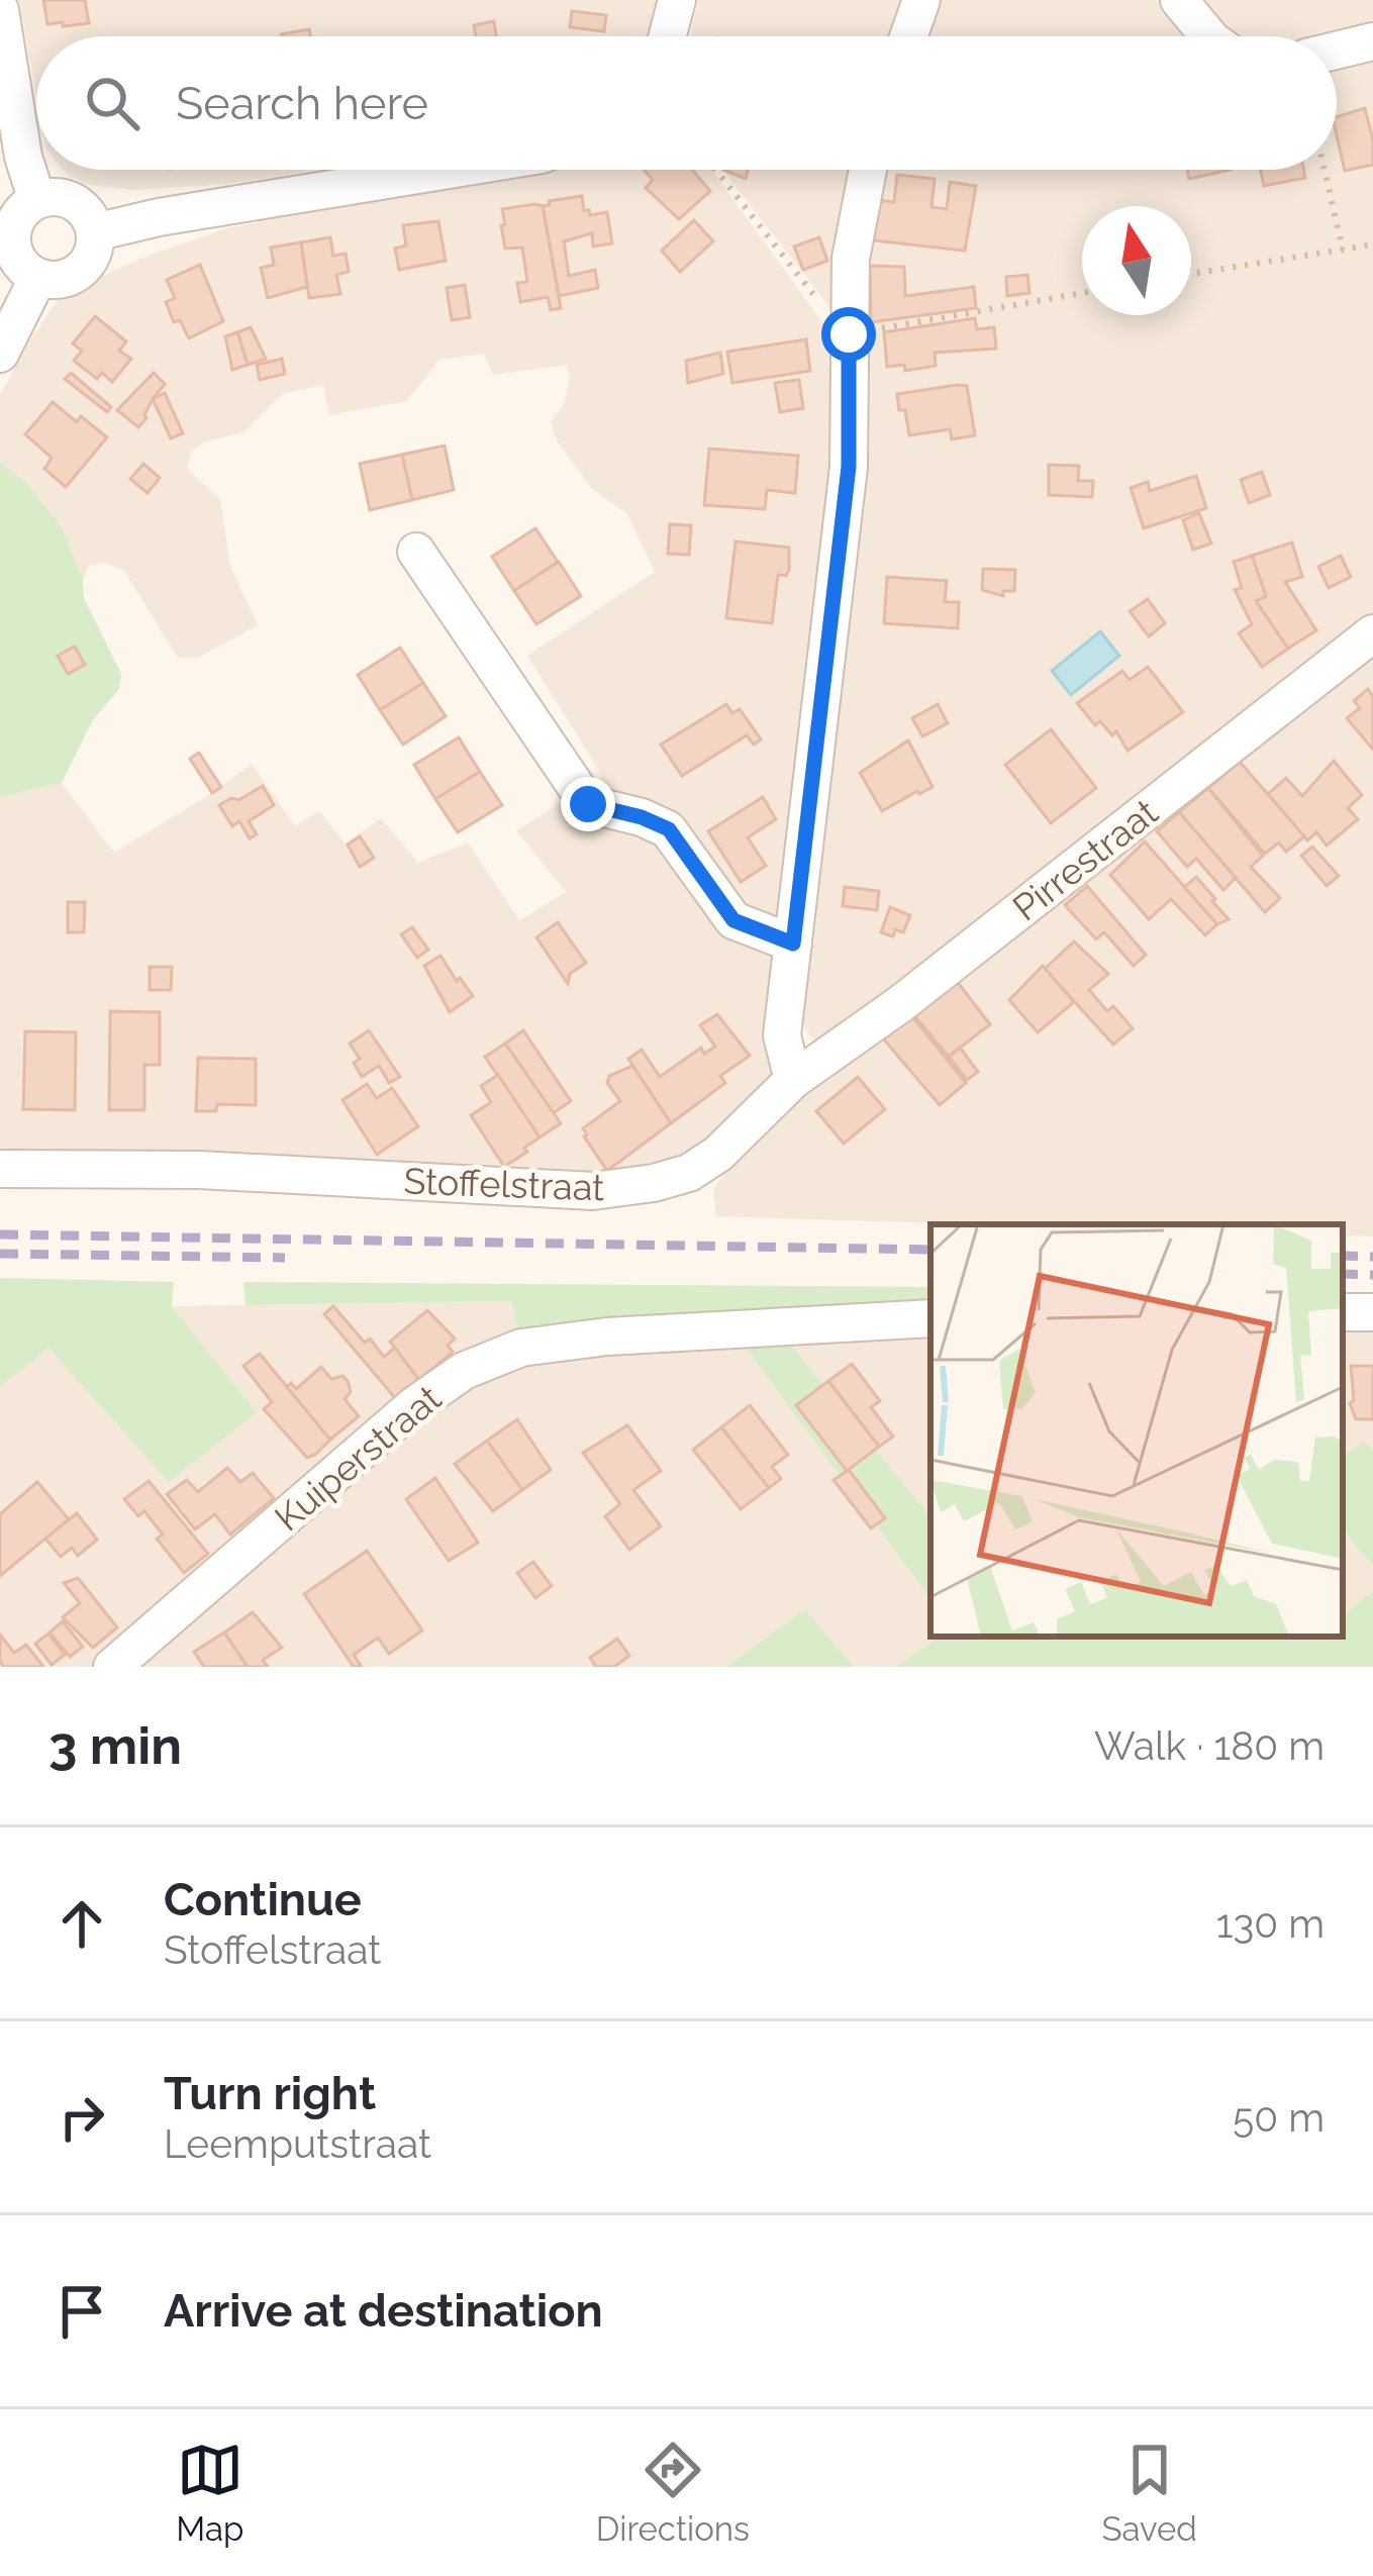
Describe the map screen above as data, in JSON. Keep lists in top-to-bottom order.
{
  "streets": {
    "street": ["Pirrestraat", "Stoffelstraat", "Kuiperstraat"]
  },
  "crossings": [
    ["Pirrestraat", "Stoffelstraat"]
  ],
  "north": "top",
  "page": {
    "search": "Search here",
    "heading": ["3 min", "Walk · 180 m"],
    "list": [
      ["Continue", "Stoffelstraat", "130 m"],
      ["Turn right", "Leemputstraat", "50 m"],
      "Arrive at destination"
    ],
    "nav": ["Map", "Directions", "Saved"]
  }
}
